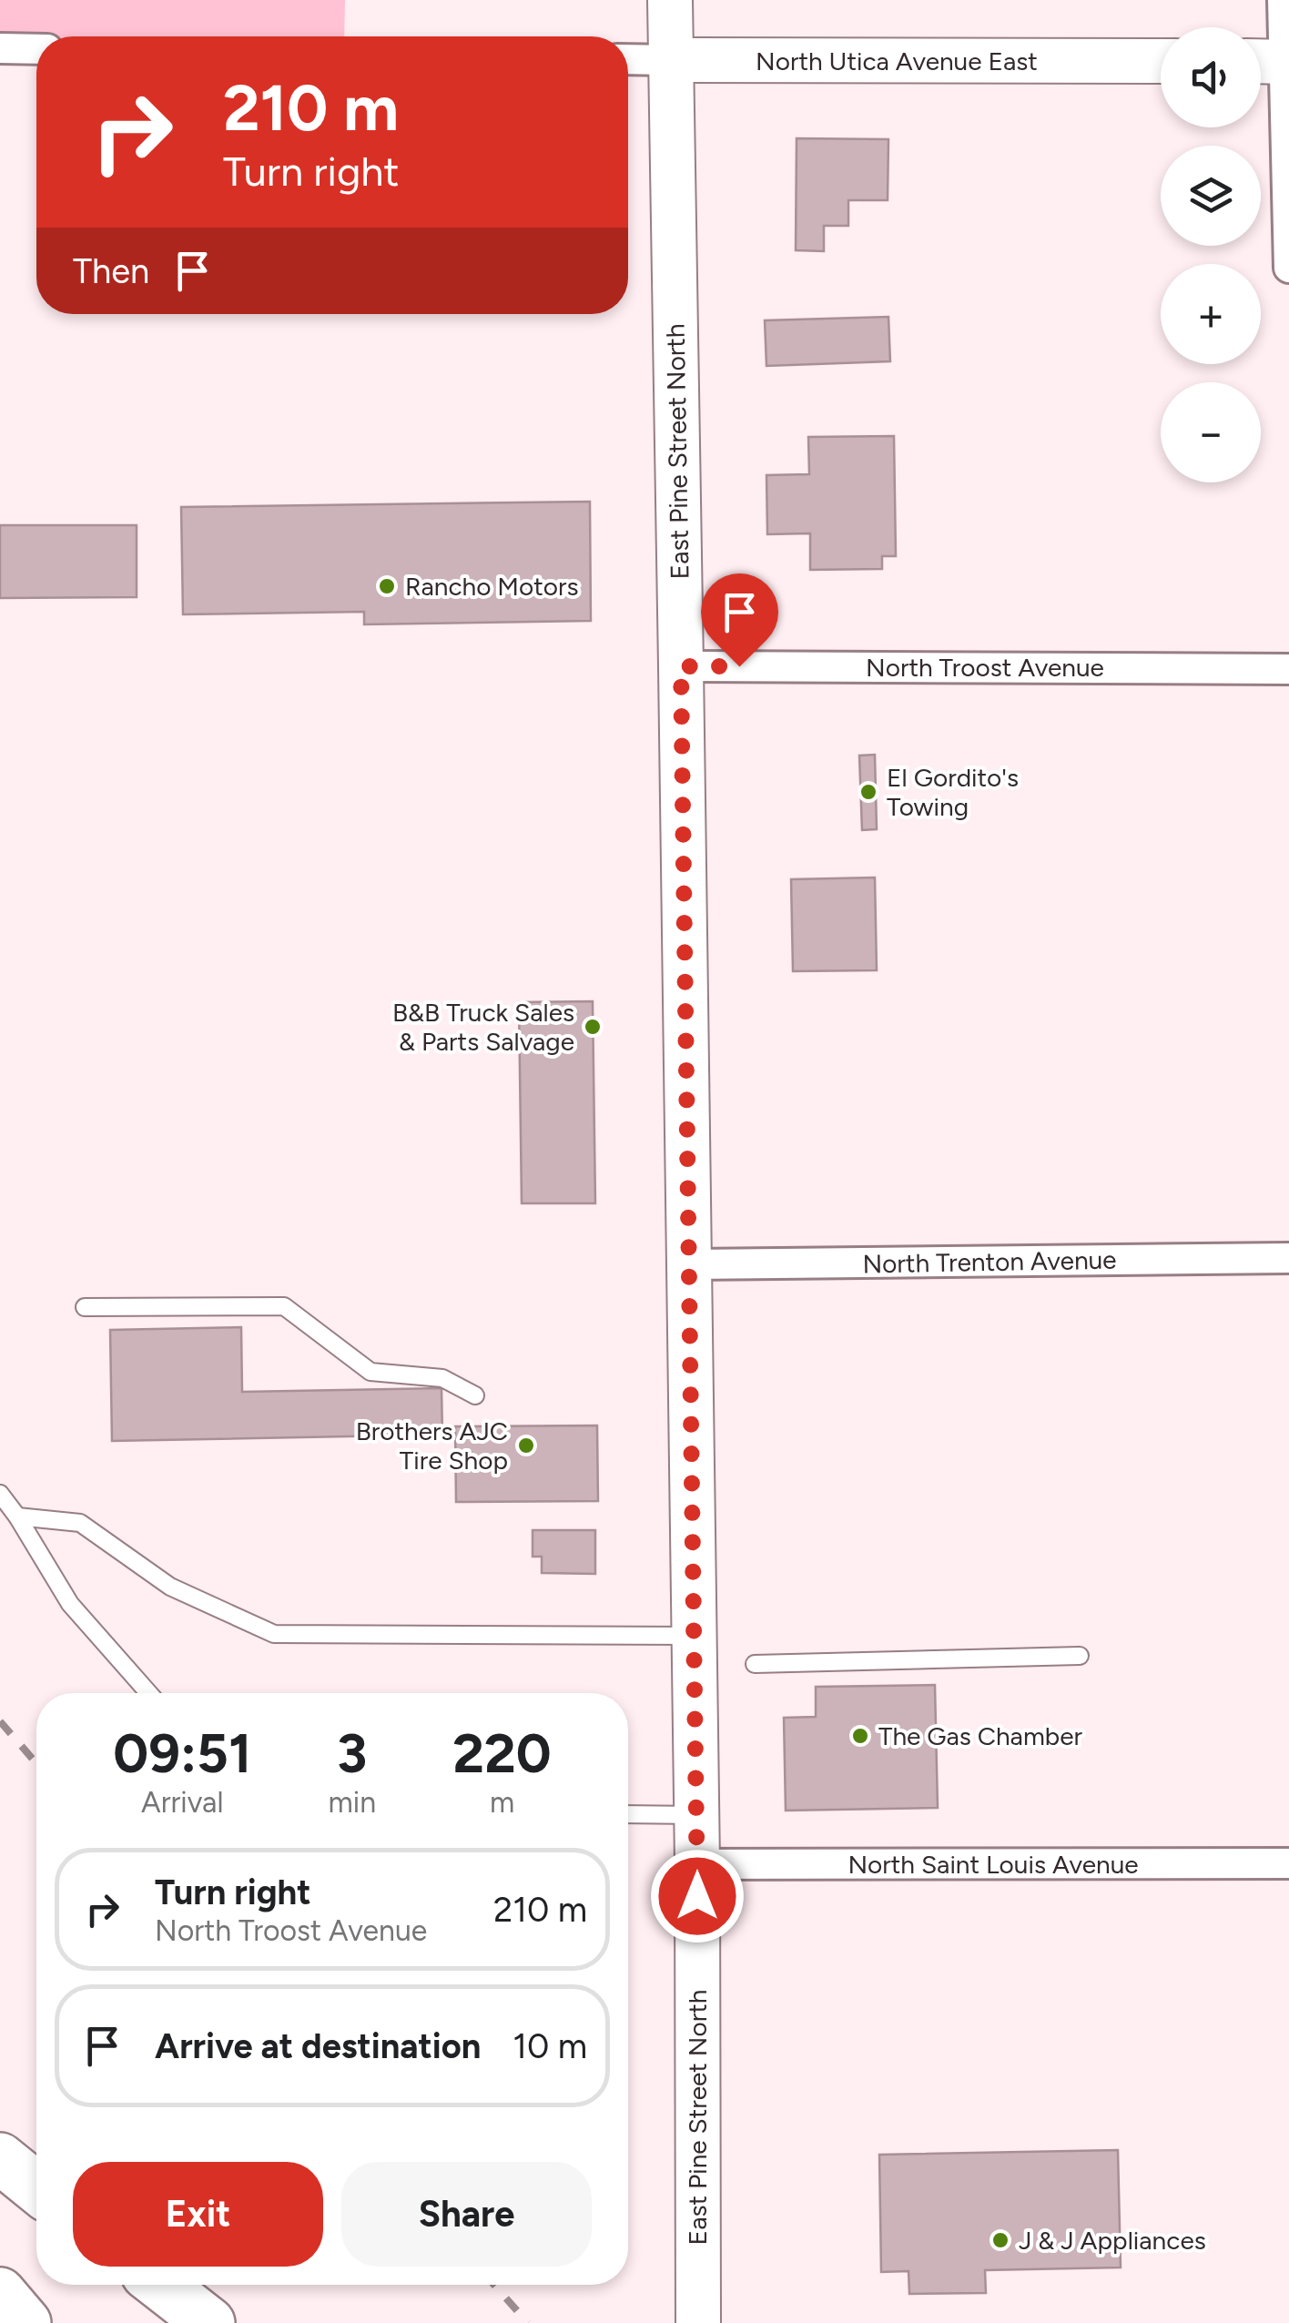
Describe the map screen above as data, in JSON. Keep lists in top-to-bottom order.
{
  "streets": {
    "main road": ["North Utica Avenue East", "East Pine Street North"],
    "street": ["North Troost Avenue", "North Trenton Avenue", "North Saint Louis Avenue"]
  },
  "crossings": [
    ["North Utica Avenue East", "East Pine Street North"],
    ["East Pine Street North", "North Troost Avenue"],
    ["East Pine Street North", "North Trenton Avenue"],
    ["East Pine Street North", "North Saint Louis Avenue"]
  ],
  "places": [
    "Rancho Motors",
    "El Gordito's Towing",
    "B&B Truck Sales & Parts Salvage",
    "Brothers AJC Tire Shop",
    "The Gas Chamber",
    "J & J Appliances"
  ],
  "page": {
    "map_buttons": ["+", "−"],
    "turn": ["210 m", "Turn right"],
    "then": "Then",
    "eta": [
      "09:51",
      "Arrival",
      "3",
      "min",
      "220",
      "m"
    ],
    "list": [
      {
        "name": "Turn right",
        "note": "North Troost Avenue",
        "value": "210 m"
      },
      {
        "name": "Arrive at destination",
        "value": "10 m"
      }
    ],
    "buttons": ["Exit", "Share"]
  }
}
